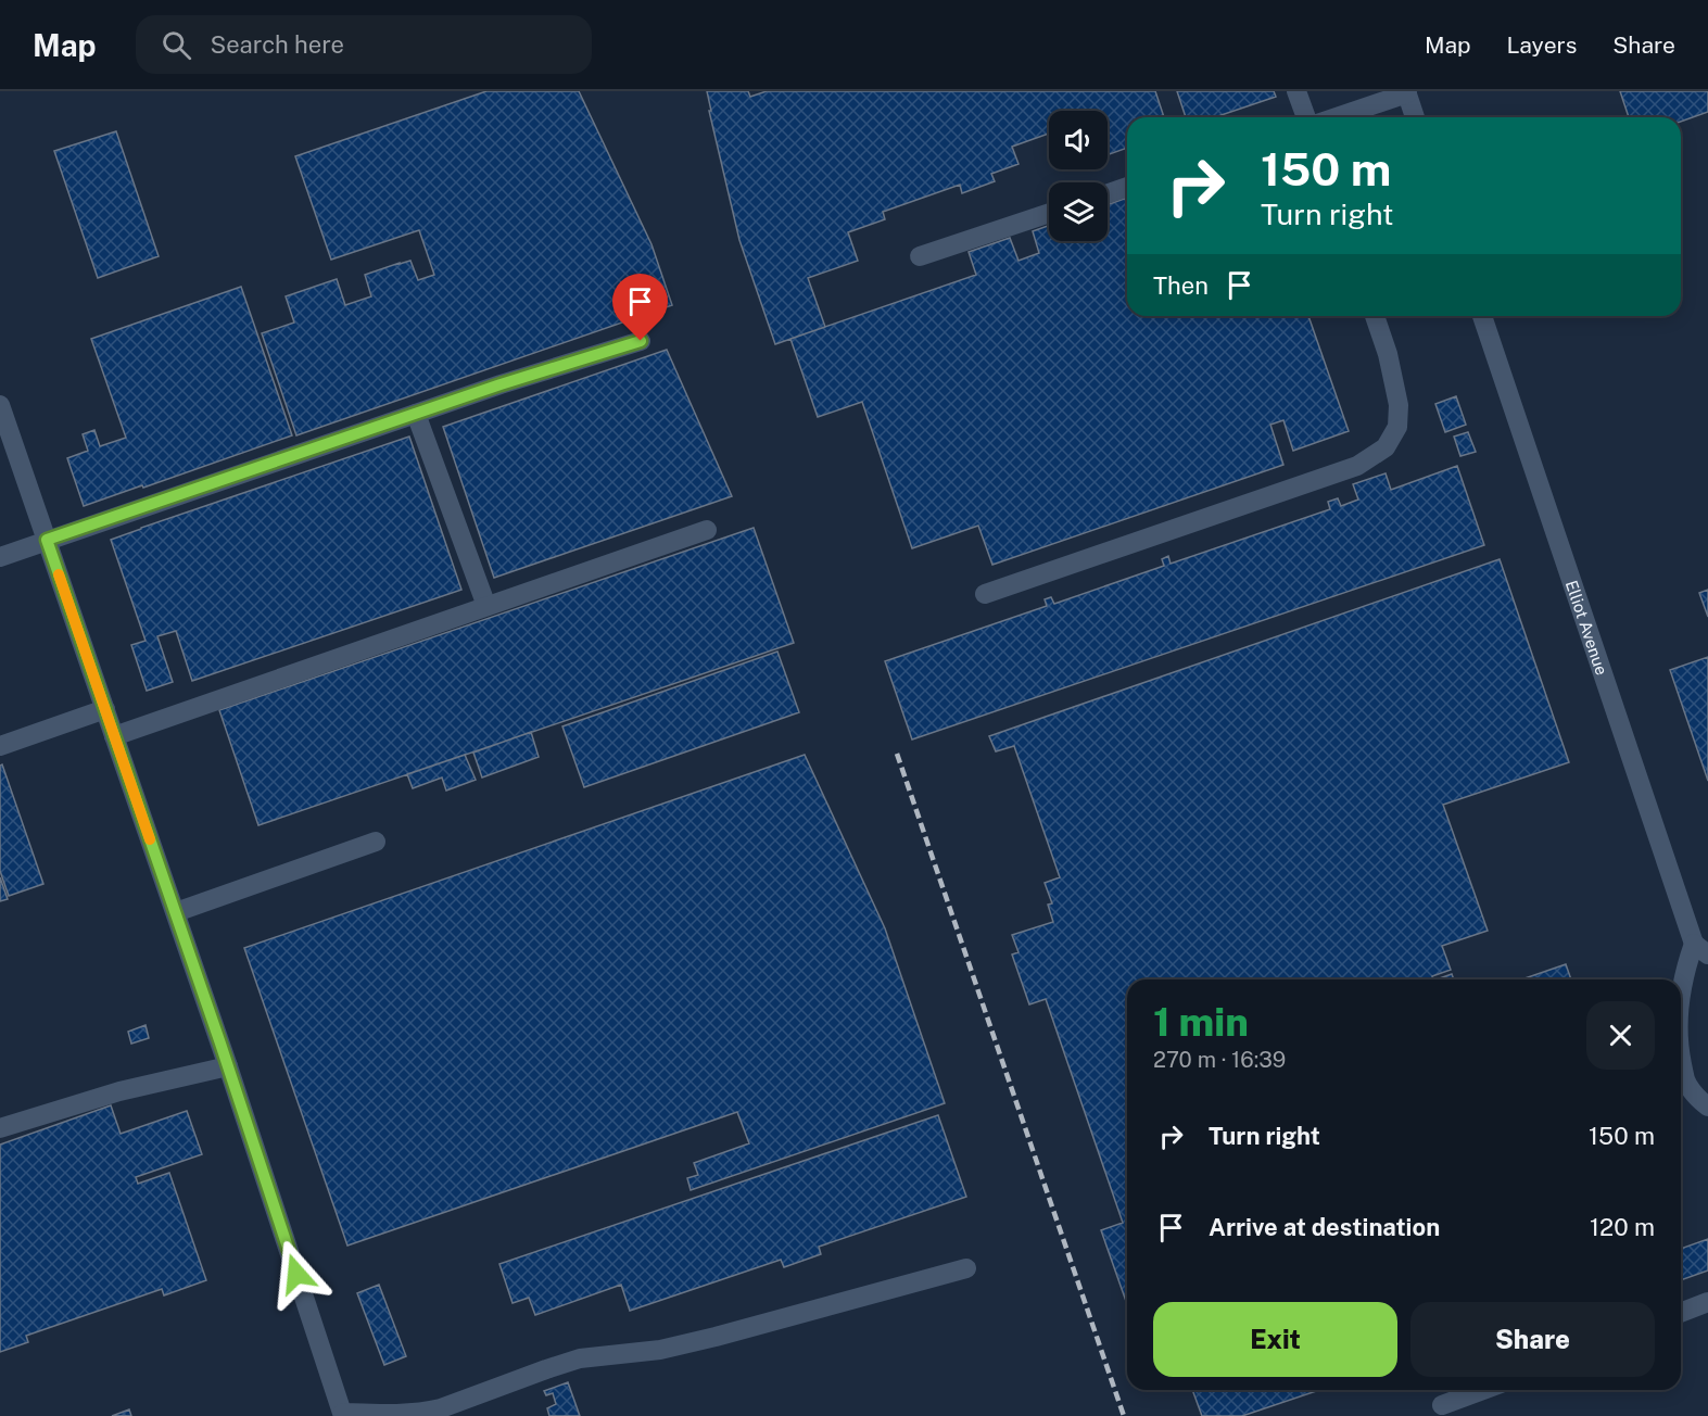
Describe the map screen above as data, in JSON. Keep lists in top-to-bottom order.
{
  "streets": {
    "street": ["Elliot Avenue"]
  },
  "page": {
    "header": "Map",
    "search": "Search here",
    "nav": ["Map", "Layers", "Share"],
    "turn": ["150 m", "Turn right"],
    "then": "Then",
    "heading": ["1 min", "270 m · 16:39"],
    "list": [
      {
        "name": "Turn right",
        "value": "150 m"
      },
      {
        "name": "Arrive at destination",
        "value": "120 m"
      }
    ],
    "buttons": ["Exit", "Share"]
  }
}
